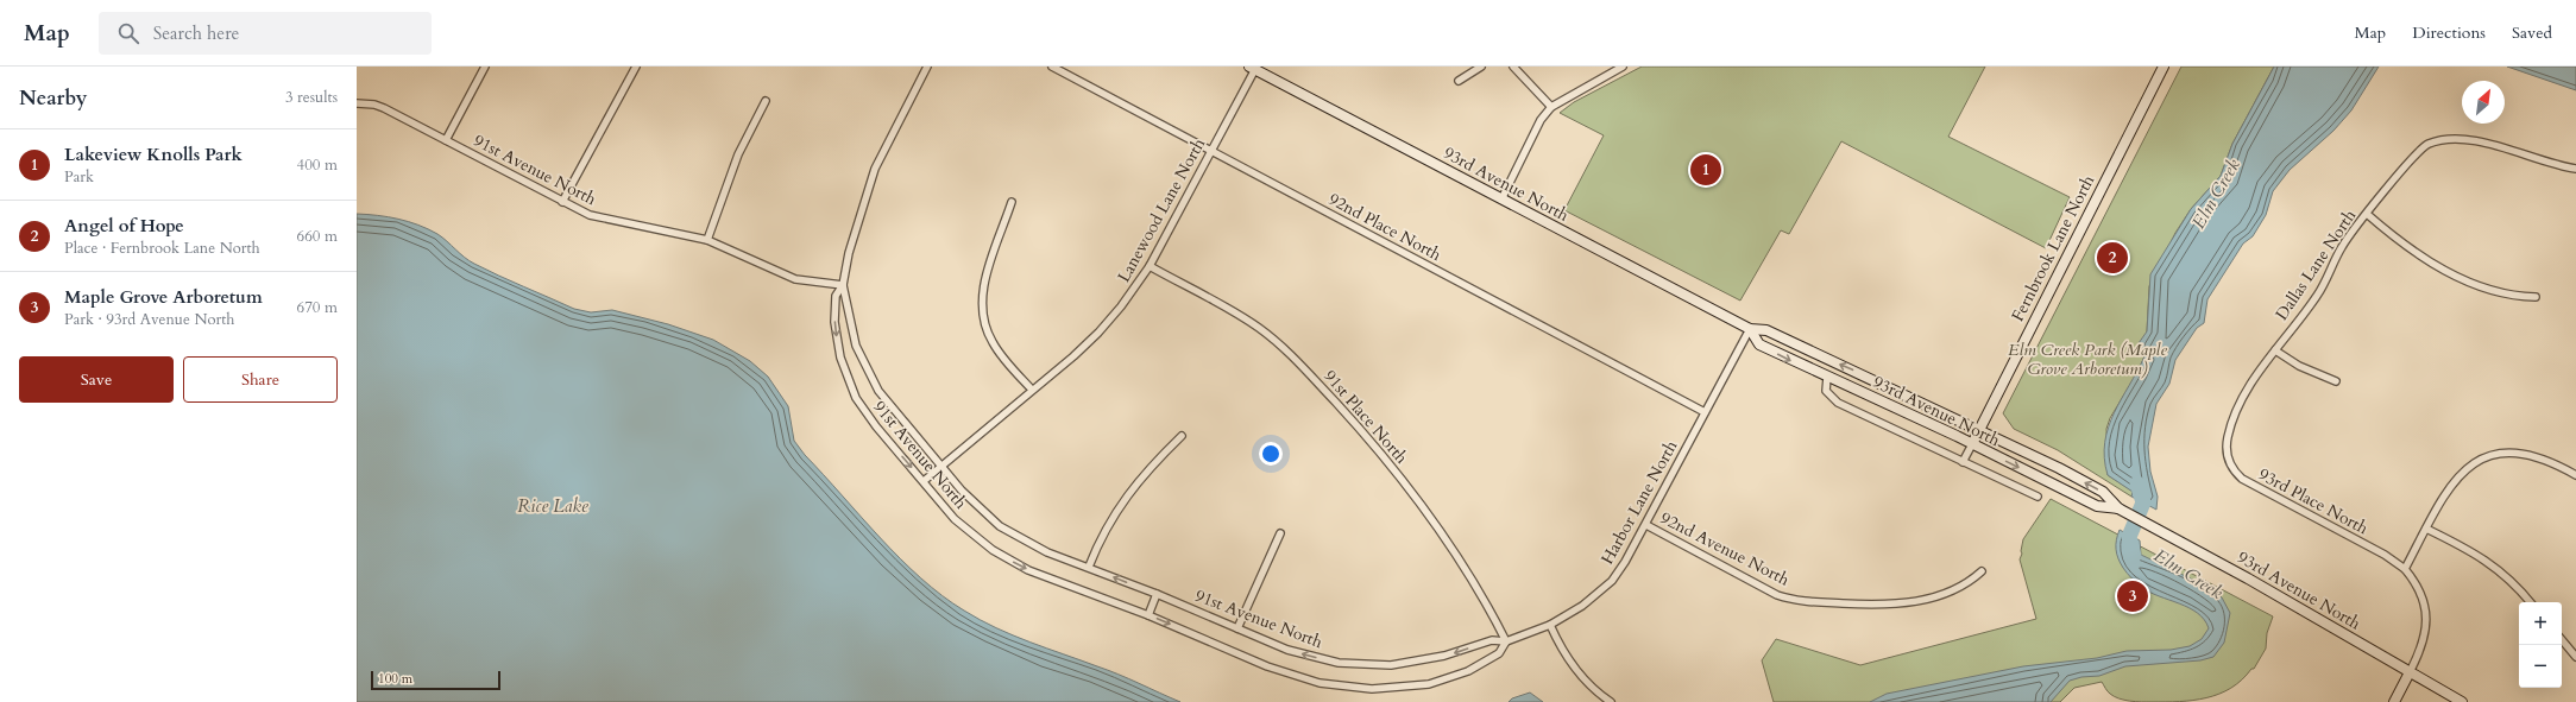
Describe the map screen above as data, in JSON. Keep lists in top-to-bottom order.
{
  "streets": {
    "main road": ["93rd Avenue North", "Fernbrook Lane North"],
    "street": [
      "91st Avenue North",
      "Lanewood Lane North",
      "92nd Place North",
      "Dallas Lane North",
      "91st Place North",
      "93rd Place North",
      "Harbor Lane North",
      "92nd Avenue North"
    ]
  },
  "crossings": [
    ["91st Avenue North", "Lanewood Lane North"],
    ["91st Avenue North", "91st Place North"],
    ["91st Avenue North", "Harbor Lane North"],
    ["93rd Avenue North", "Lanewood Lane North"],
    ["93rd Avenue North", "Fernbrook Lane North"],
    ["93rd Avenue North", "93rd Place North"],
    ["93rd Avenue North", "Harbor Lane North"],
    ["Lanewood Lane North", "92nd Place North"],
    ["Lanewood Lane North", "91st Place North"],
    ["92nd Place North", "Harbor Lane North"],
    ["Dallas Lane North", "93rd Place North"],
    ["91st Place North", "Harbor Lane North"],
    ["Harbor Lane North", "92nd Avenue North"]
  ],
  "water": ["Elm Creek", "Rice Lake"],
  "parks": ["Elm Creek Park (Maple Grove Arboretum)"],
  "scale_bar": "100 m",
  "north": "top right",
  "page": {
    "header": "Map",
    "search": "Search here",
    "nav": ["Map", "Directions", "Saved"],
    "heading": ["Nearby", "3 results"],
    "list": [
      {
        "mark": "1",
        "name": "Lakeview Knolls Park",
        "note": "Park",
        "value": "400 m"
      },
      {
        "mark": "2",
        "name": "Angel of Hope",
        "note": "Place · Fernbrook Lane North",
        "value": "660 m"
      },
      {
        "mark": "3",
        "name": "Maple Grove Arboretum",
        "note": "Park · 93rd Avenue North",
        "value": "670 m"
      }
    ],
    "pins": ["1", "2", "3"],
    "buttons": ["Save", "Share"],
    "map_buttons": ["+", "−"],
    "scale": "100 m"
  }
}
